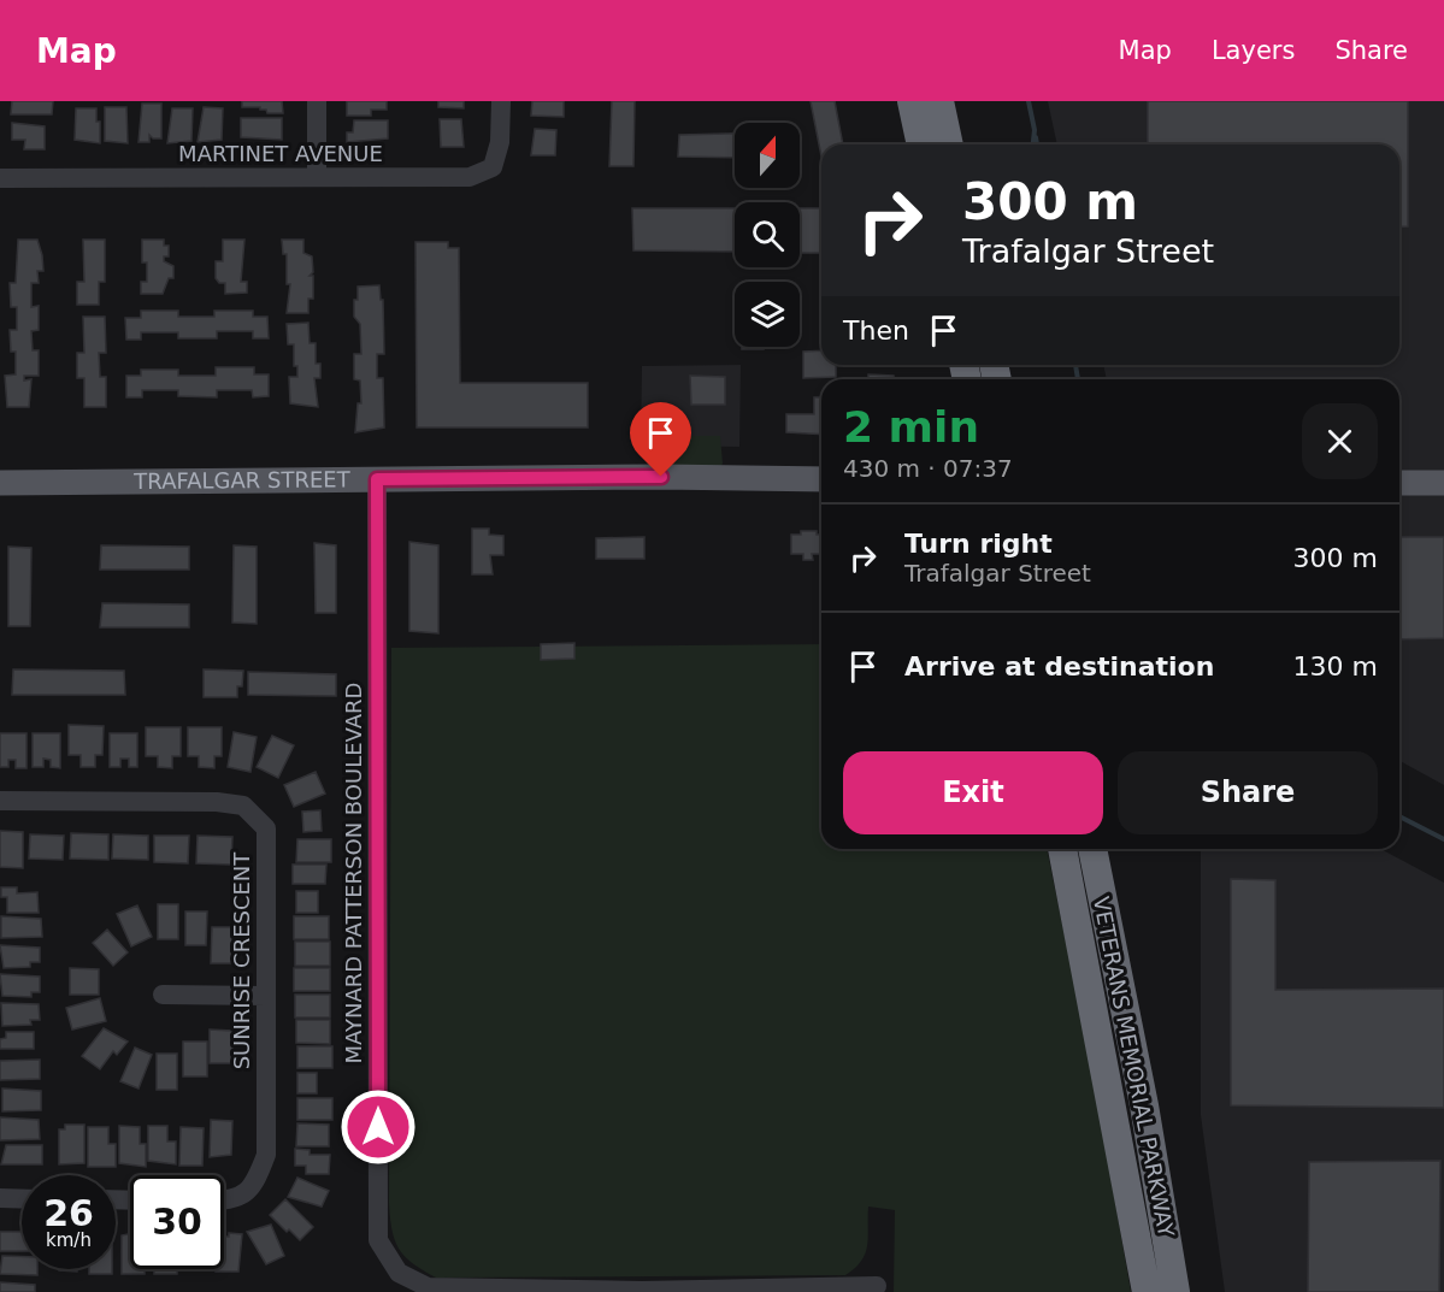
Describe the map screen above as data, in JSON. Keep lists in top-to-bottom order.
{
  "streets": {
    "highway": ["VETERANS MEMORIAL PARKWAY"],
    "main road": ["TRAFALGAR STREET"],
    "street": ["MARTINET AVENUE", "MAYNARD PATTERSON BOULEVARD", "SUNRISE CRESCENT"]
  },
  "crossings": [
    ["TRAFALGAR STREET", "MAYNARD PATTERSON BOULEVARD"]
  ],
  "north": "top",
  "page": {
    "header": "Map",
    "nav": ["Map", "Layers", "Share"],
    "turn": ["300 m", "Trafalgar Street"],
    "then": "Then",
    "heading": ["2 min", "430 m · 07:37"],
    "list": [
      {
        "name": "Turn right",
        "note": "Trafalgar Street",
        "value": "300 m"
      },
      {
        "name": "Arrive at destination",
        "value": "130 m"
      }
    ],
    "buttons": ["Exit", "Share"],
    "speed": "26 km/h",
    "limit": "30"
  }
}
